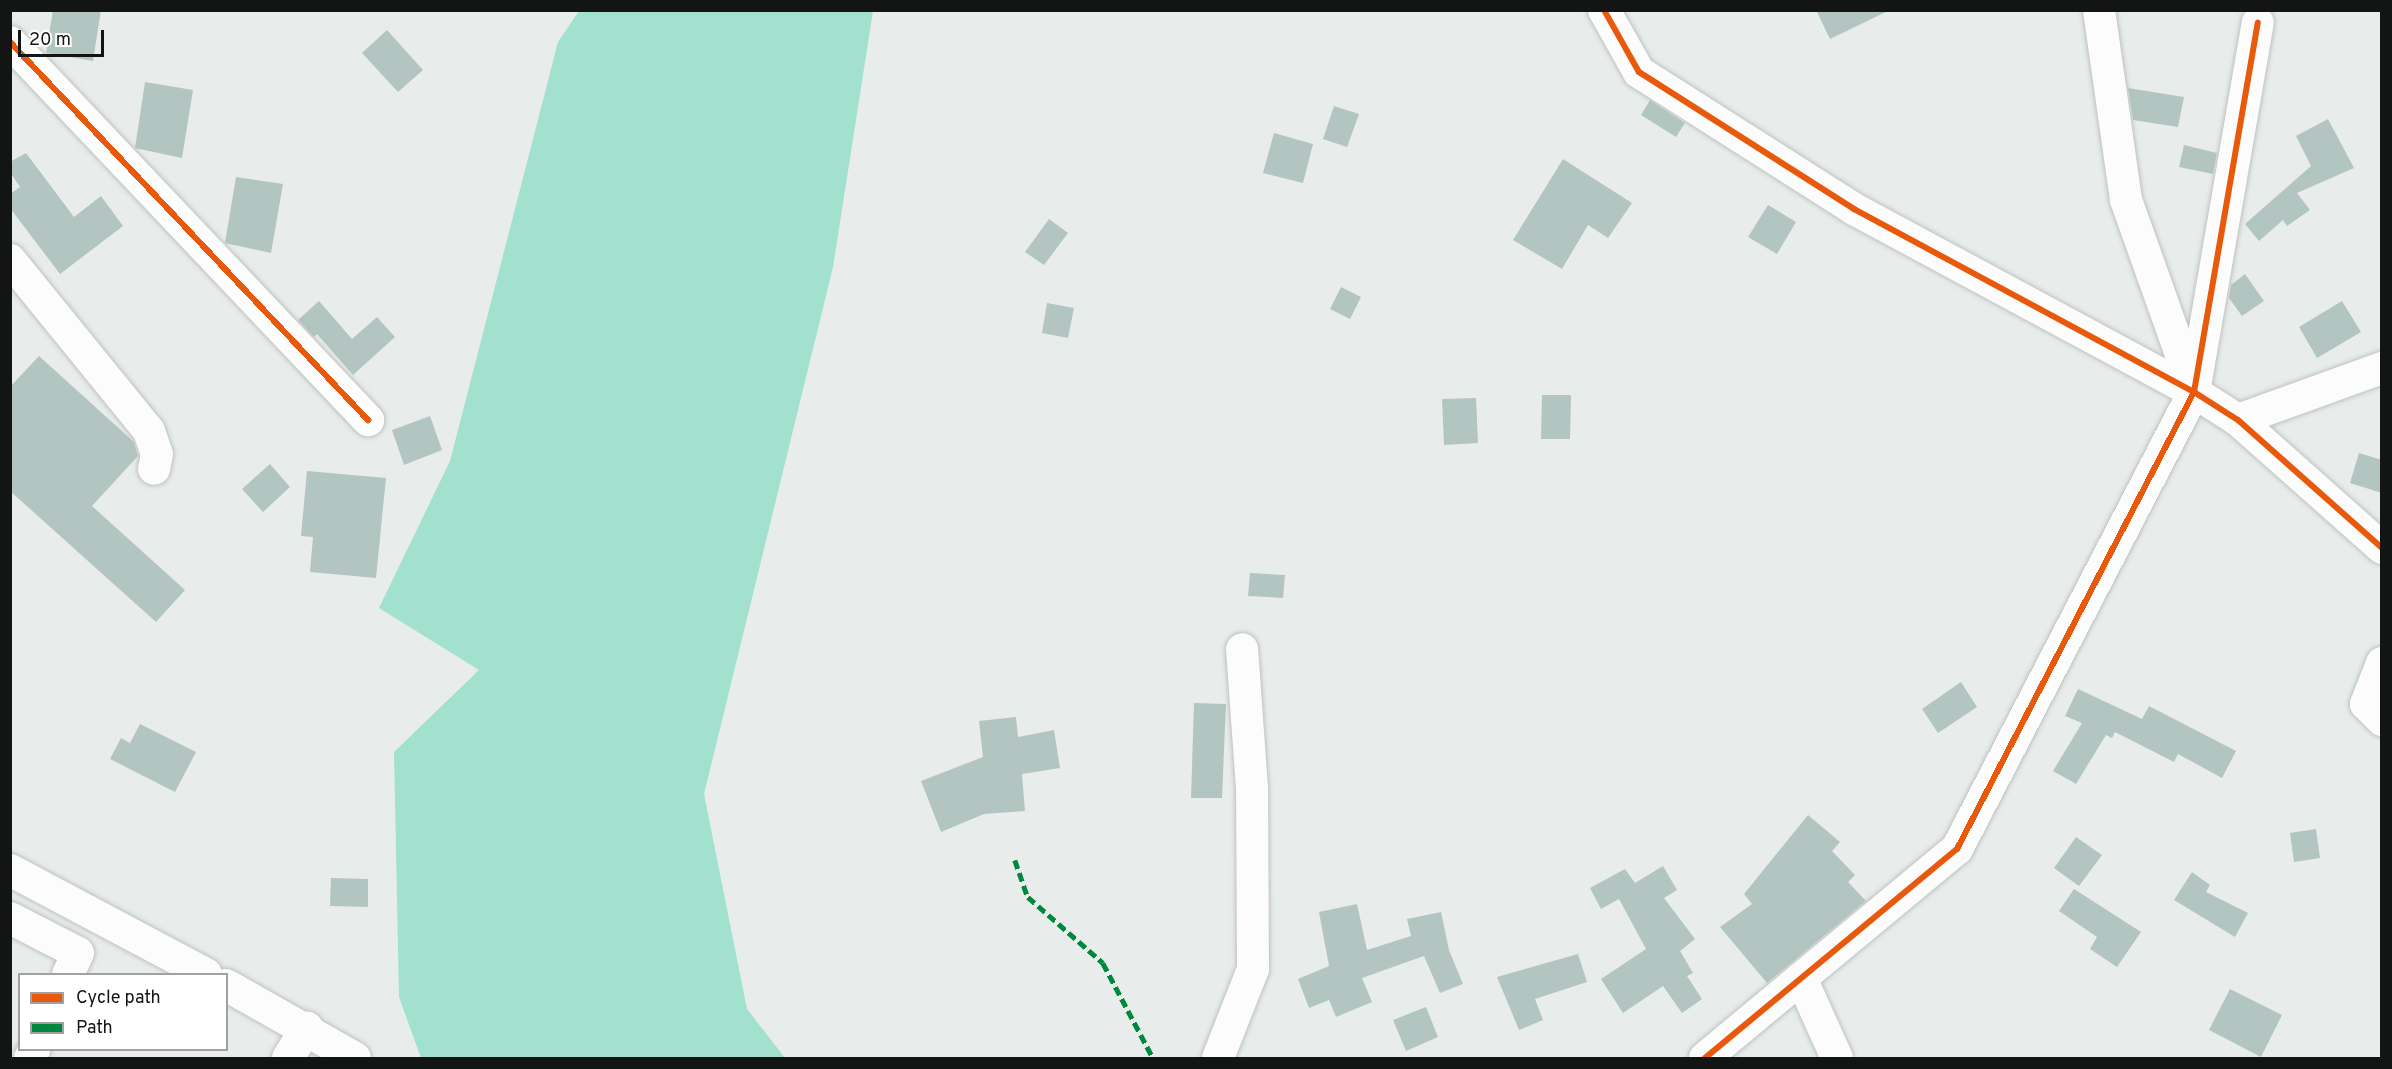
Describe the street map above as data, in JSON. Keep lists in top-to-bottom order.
{
  "legend": ["Cycle path", "Path"],
  "scale_bar": "20 m"
}
